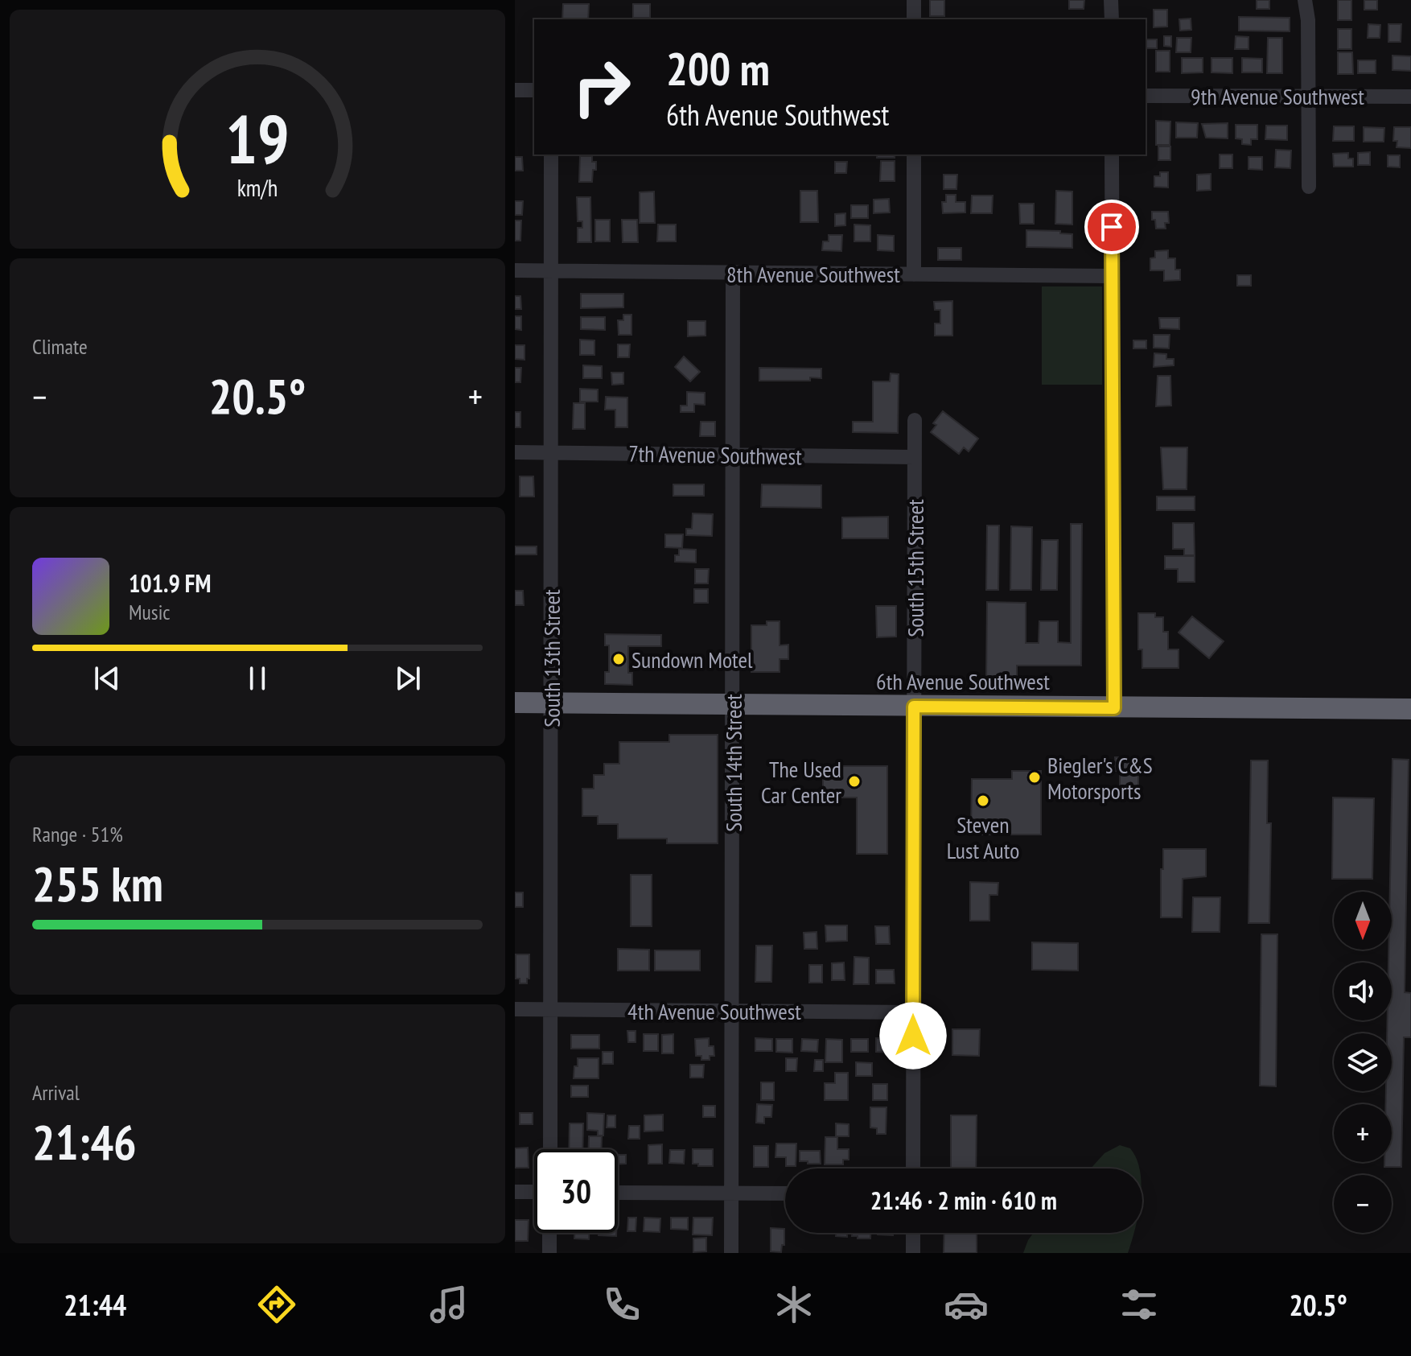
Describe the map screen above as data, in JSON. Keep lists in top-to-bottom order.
{
  "streets": {
    "highway": ["6th Avenue Southwest"],
    "street": [
      "9th Avenue Southwest",
      "8th Avenue Southwest",
      "7th Avenue Southwest",
      "South 15th Street",
      "South 13th Street",
      "South 14th Street",
      "4th Avenue Southwest"
    ]
  },
  "crossings": [
    ["8th Avenue Southwest", "South 13th Street"],
    ["8th Avenue Southwest", "South 14th Street"],
    ["7th Avenue Southwest", "South 15th Street"],
    ["7th Avenue Southwest", "South 13th Street"],
    ["7th Avenue Southwest", "South 14th Street"],
    ["South 15th Street", "6th Avenue Southwest"],
    ["South 15th Street", "4th Avenue Southwest"],
    ["South 13th Street", "6th Avenue Southwest"],
    ["South 13th Street", "4th Avenue Southwest"],
    ["6th Avenue Southwest", "South 14th Street"],
    ["South 14th Street", "4th Avenue Southwest"]
  ],
  "places": [
    "Sundown Motel",
    "Biegler's C&S Motorsports",
    "The Used Car Center",
    "Steven Lust Auto"
  ],
  "north": "bottom",
  "page": {
    "turn": ["200 m", "6th Avenue Southwest"],
    "tile": [
      "Climate",
      ["Range · 51%", "255 km"],
      ["Arrival", "21:46"]
    ],
    "heat": ["−", "20.5°", "+"],
    "song": ["101.9 FM", "Music"],
    "map_buttons": ["+", "−"],
    "limit": "30",
    "trip": "21:46 · 2 min · 610 m",
    "tabs": ["21:44", "20.5°"],
    "gauge": ["19", "km/h"]
  }
}
